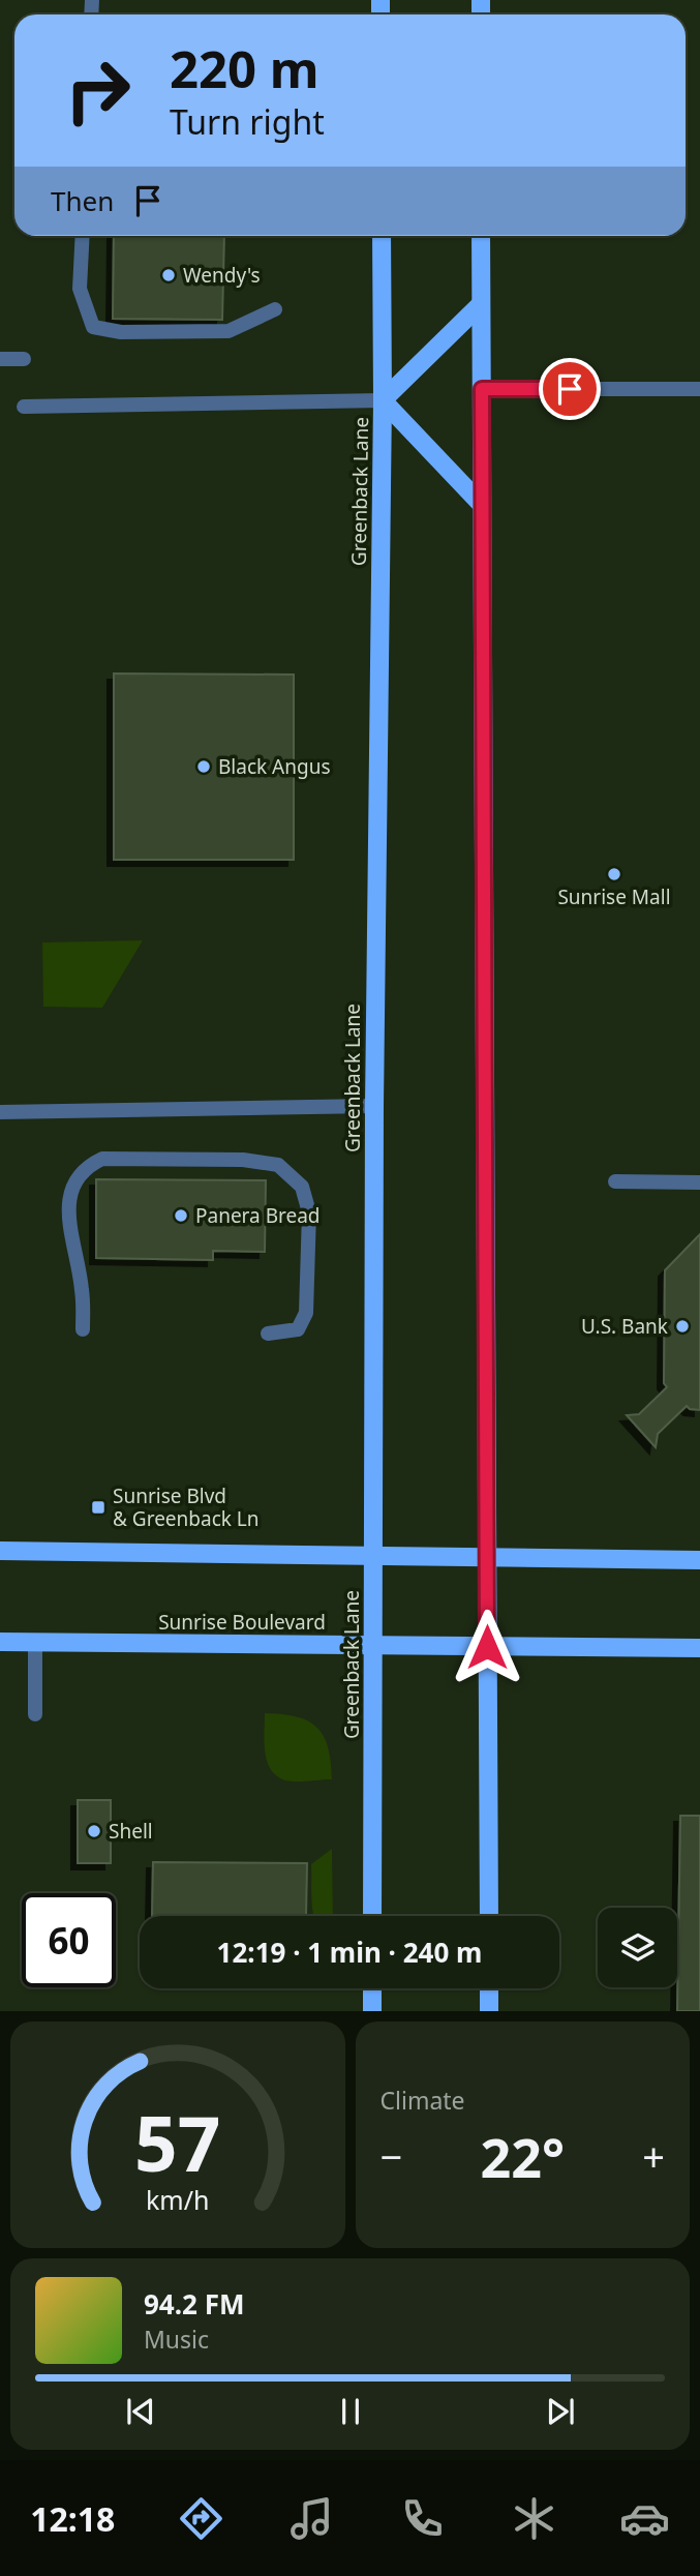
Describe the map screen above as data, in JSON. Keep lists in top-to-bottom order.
{
  "streets": {
    "main road": ["Greenback Lane", "Sunrise Boulevard"]
  },
  "crossings": [
    ["Greenback Lane", "Sunrise Boulevard"]
  ],
  "places": {
    "other": [
      "Wendy's",
      "Black Angus",
      "Sunrise Mall",
      "Panera Bread",
      "U.S. Bank",
      "Shell"
    ],
    "transit": ["Sunrise Blvd & Greenback Ln"]
  },
  "page": {
    "turn": ["220 m", "Turn right"],
    "then": "Then",
    "limit": "60",
    "trip": "12:19 · 1 min · 240 m",
    "tile": "Climate",
    "heat": ["−", "22°", "+"],
    "song": ["94.2 FM", "Music"],
    "tabs": "12:18",
    "gauge": ["57", "km/h"]
  }
}
